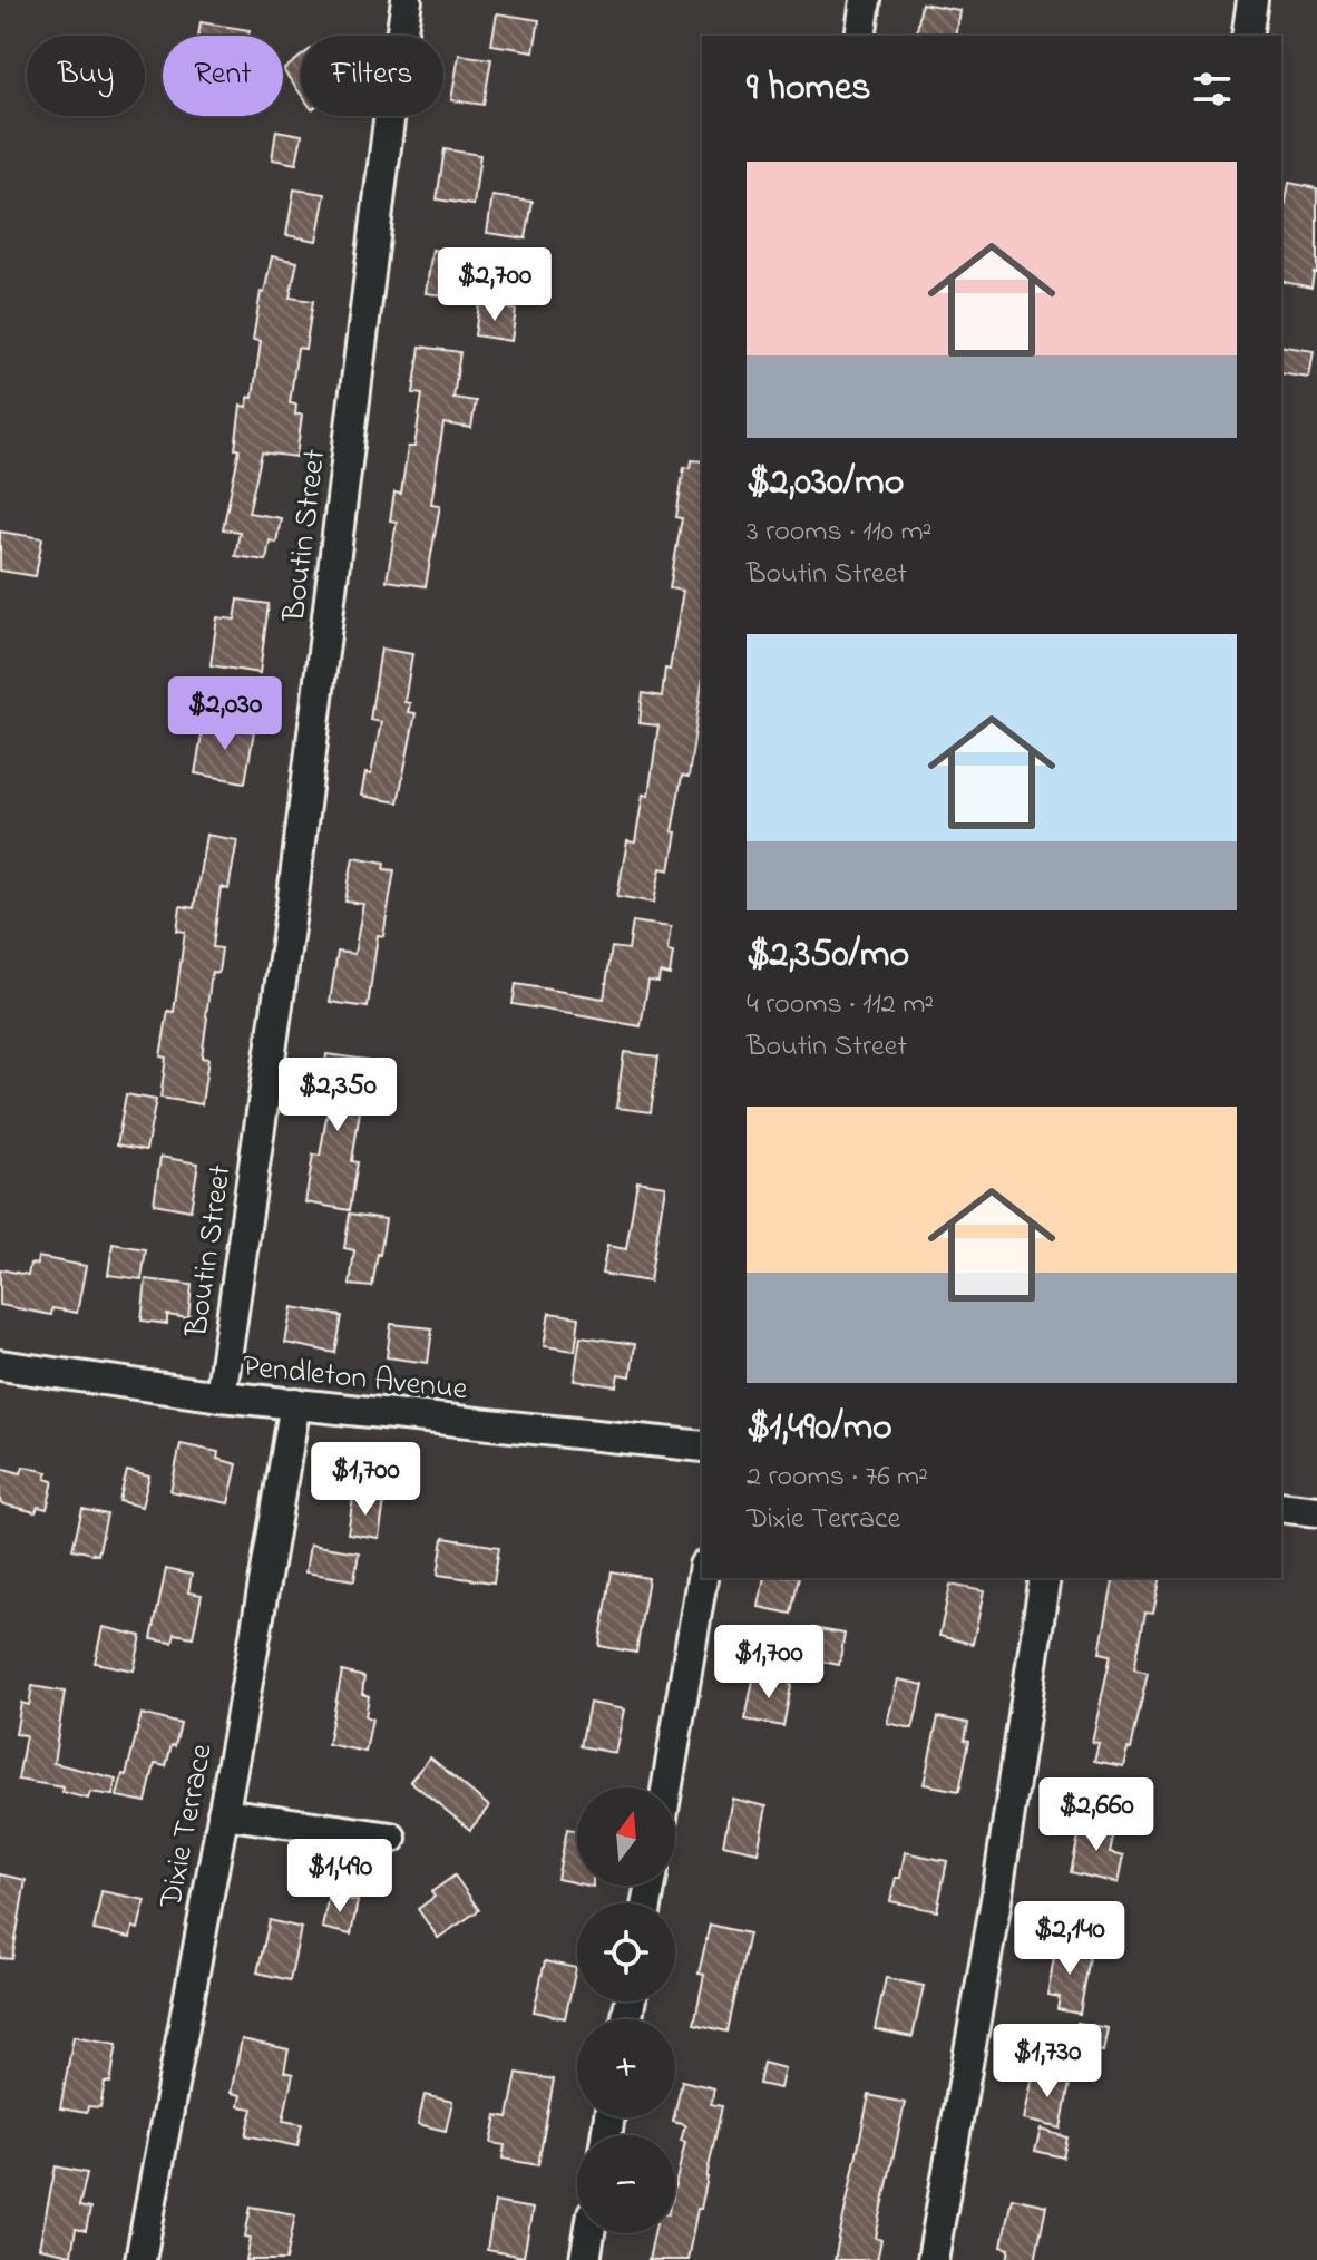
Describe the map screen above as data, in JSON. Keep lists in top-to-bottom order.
{
  "streets": {
    "street": ["Boutin Street", "Pendleton Avenue", "Dixie Terrace"]
  },
  "crossings": [
    ["Boutin Street", "Pendleton Avenue"],
    ["Pendleton Avenue", "Dixie Terrace"]
  ],
  "north": "top",
  "page": {
    "chip": ["Buy", "Rent", "Filters"],
    "heading": "9 homes",
    "list": [
      {
        "name": "$2,030/mo",
        "note": "3 rooms · 110 m² · Boutin Street"
      },
      {
        "name": "$2,350/mo",
        "note": "4 rooms · 112 m² · Boutin Street"
      },
      {
        "name": "$1,490/mo",
        "note": "2 rooms · 76 m² · Dixie Terrace"
      }
    ],
    "price": [
      "$2,700",
      "$2,030",
      "$2,350",
      "$1,700",
      "$1,700",
      "$2,660",
      "$1,490",
      "$2,140",
      "$1,730"
    ],
    "map_buttons": ["+", "−"]
  }
}
